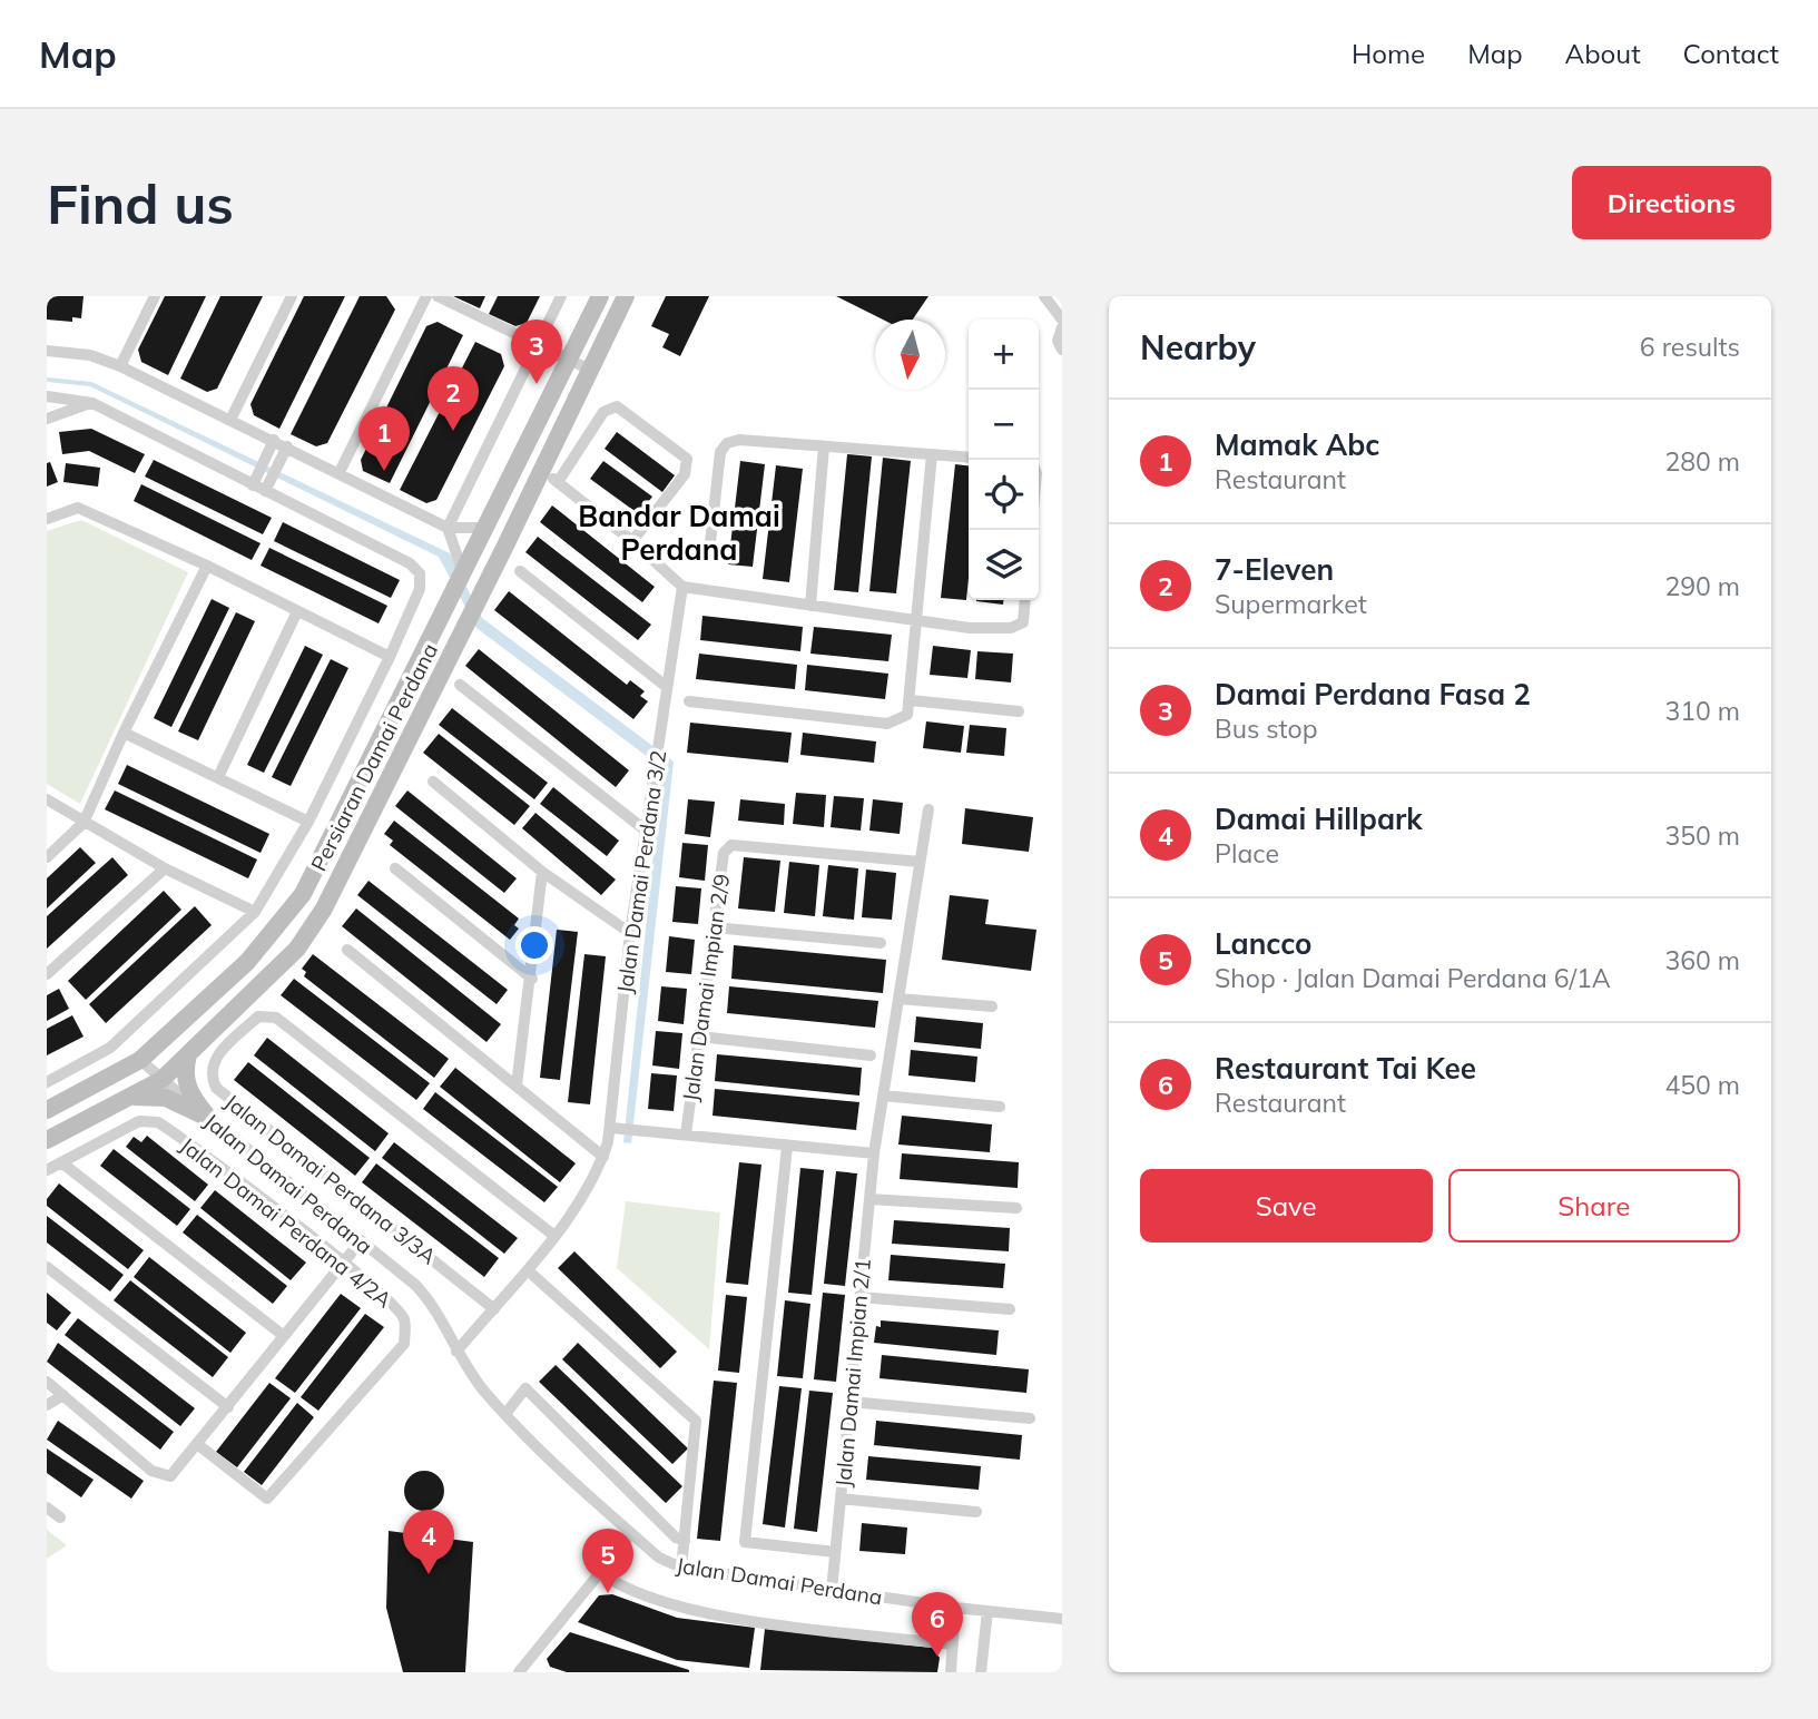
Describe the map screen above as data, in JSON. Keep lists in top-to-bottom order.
{
  "streets": {
    "main road": ["Persiaran Damai Perdana"],
    "street": [
      "Jalan Damai Perdana 3/2",
      "Jalan Damai Impian 2/9",
      "Jalan Damai Perdana 3/3A",
      "Jalan Damai Perdana",
      "Jalan Damai Perdana 4/2A",
      "Jalan Damai Impian 2/1"
    ]
  },
  "crossings": [
    ["Persiaran Damai Perdana", "Jalan Damai Perdana"],
    ["Jalan Damai Perdana 3/2", "Jalan Damai Perdana 3/3A"],
    ["Jalan Damai Perdana 3/2", "Jalan Damai Perdana"],
    ["Jalan Damai Impian 2/9", "Jalan Damai Impian 2/1"],
    ["Jalan Damai Perdana", "Jalan Damai Impian 2/1"]
  ],
  "districts": ["Bandar Damai Perdana"],
  "north": "bottom",
  "page": {
    "header": "Map",
    "nav": [
      "Home",
      "Map",
      "About",
      "Contact"
    ],
    "buttons": [
      "Directions",
      ["Save", "Share"]
    ],
    "title": "Find us",
    "heading": ["Nearby", "6 results"],
    "map_buttons": ["+", "−"],
    "pins": [
      "3",
      "2",
      "1",
      "4",
      "5",
      "6"
    ],
    "list": [
      {
        "mark": "1",
        "name": "Mamak Abc",
        "note": "Restaurant",
        "value": "280 m"
      },
      {
        "mark": "2",
        "name": "7-Eleven",
        "note": "Supermarket",
        "value": "290 m"
      },
      {
        "mark": "3",
        "name": "Damai Perdana Fasa 2",
        "note": "Bus stop",
        "value": "310 m"
      },
      {
        "mark": "4",
        "name": "Damai Hillpark",
        "note": "Place",
        "value": "350 m"
      },
      {
        "mark": "5",
        "name": "Lancco",
        "note": "Shop · Jalan Damai Perdana 6/1A",
        "value": "360 m"
      },
      {
        "mark": "6",
        "name": "Restaurant Tai Kee",
        "note": "Restaurant",
        "value": "450 m"
      }
    ]
  }
}
